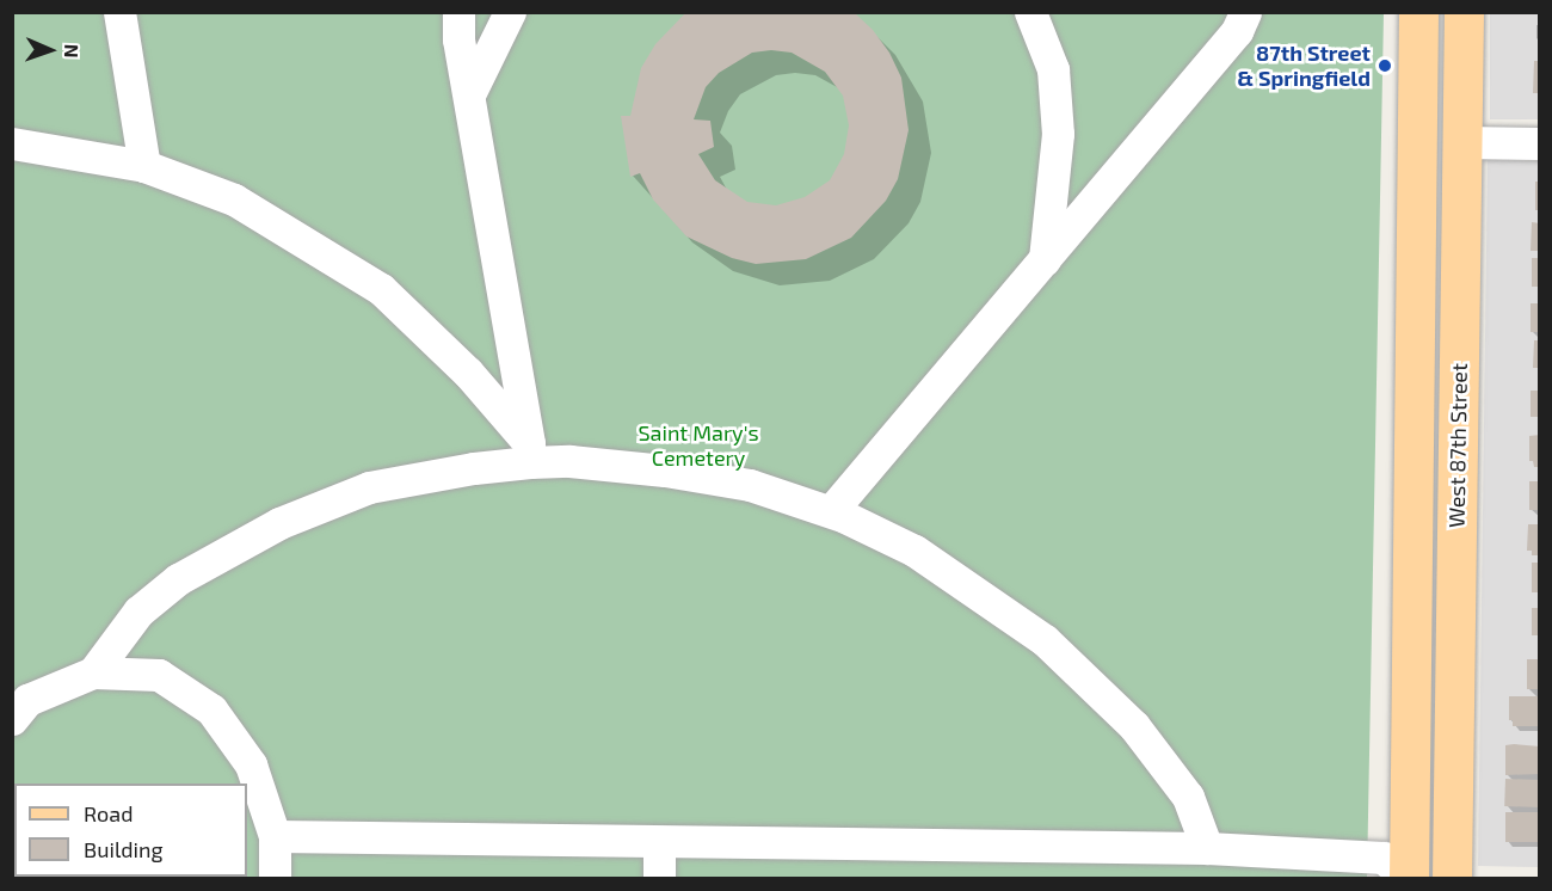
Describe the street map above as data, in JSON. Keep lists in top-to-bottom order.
{
  "streets": {
    "main road": ["West 87th Street"]
  },
  "parks": ["Saint Mary's Cemetery"],
  "places": ["87th Street & Springfield"],
  "legend": ["Road", "Building"],
  "north": "right"
}
